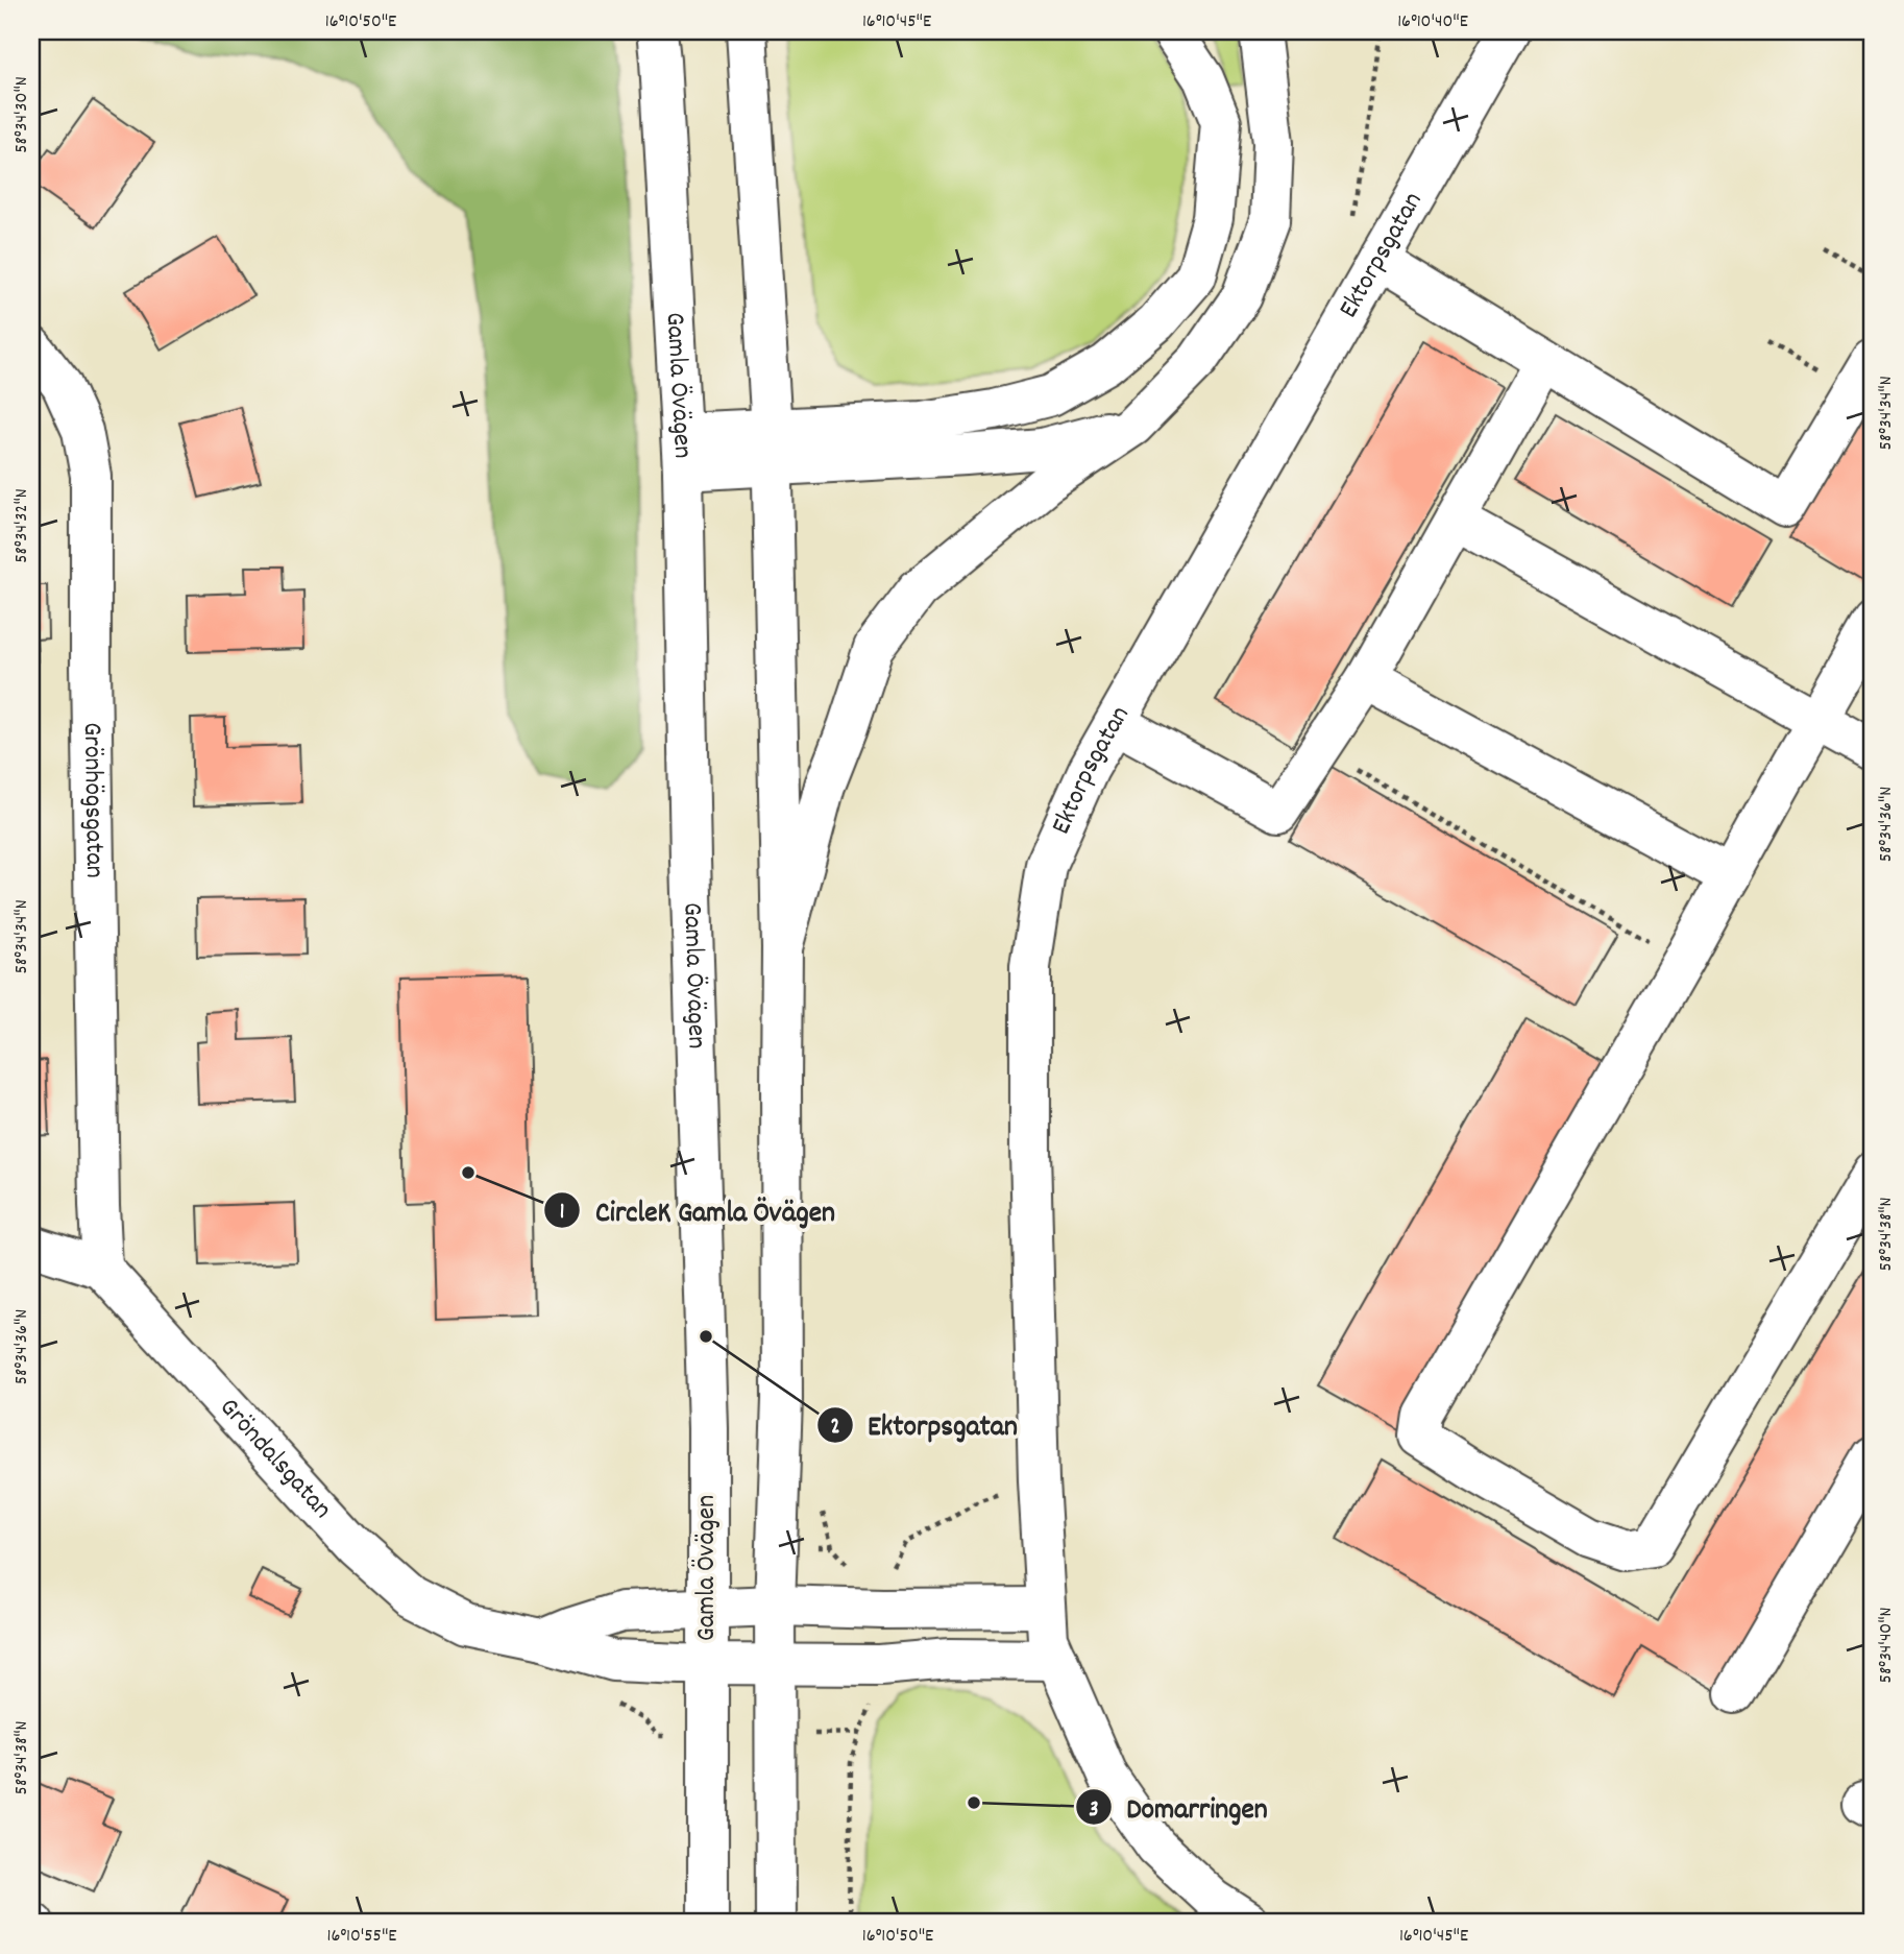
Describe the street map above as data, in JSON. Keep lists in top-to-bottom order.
{
  "streets": {
    "main road": [
      "Ektorpsgatan",
      "Gamla Övägen",
      "Grönhögsgatan",
      "Gröndalsgatan"
    ]
  },
  "crossings": [
    ["Gamla Övägen", "Gröndalsgatan"],
    ["Grönhögsgatan", "Gröndalsgatan"]
  ],
  "places": ["CircleK Gamla Övägen", "Ektorpsgatan", "Domarringen"],
  "coordinates": [
    "16°10'50\"E",
    "16°10'45\"E",
    "16°10'40\"E",
    "58°34'30\"N",
    "58°34'34\"N",
    "58°34'32\"N",
    "58°34'36\"N",
    "58°34'38\"N",
    "58°34'40\"N",
    "16°10'55\"E"
  ]
}
